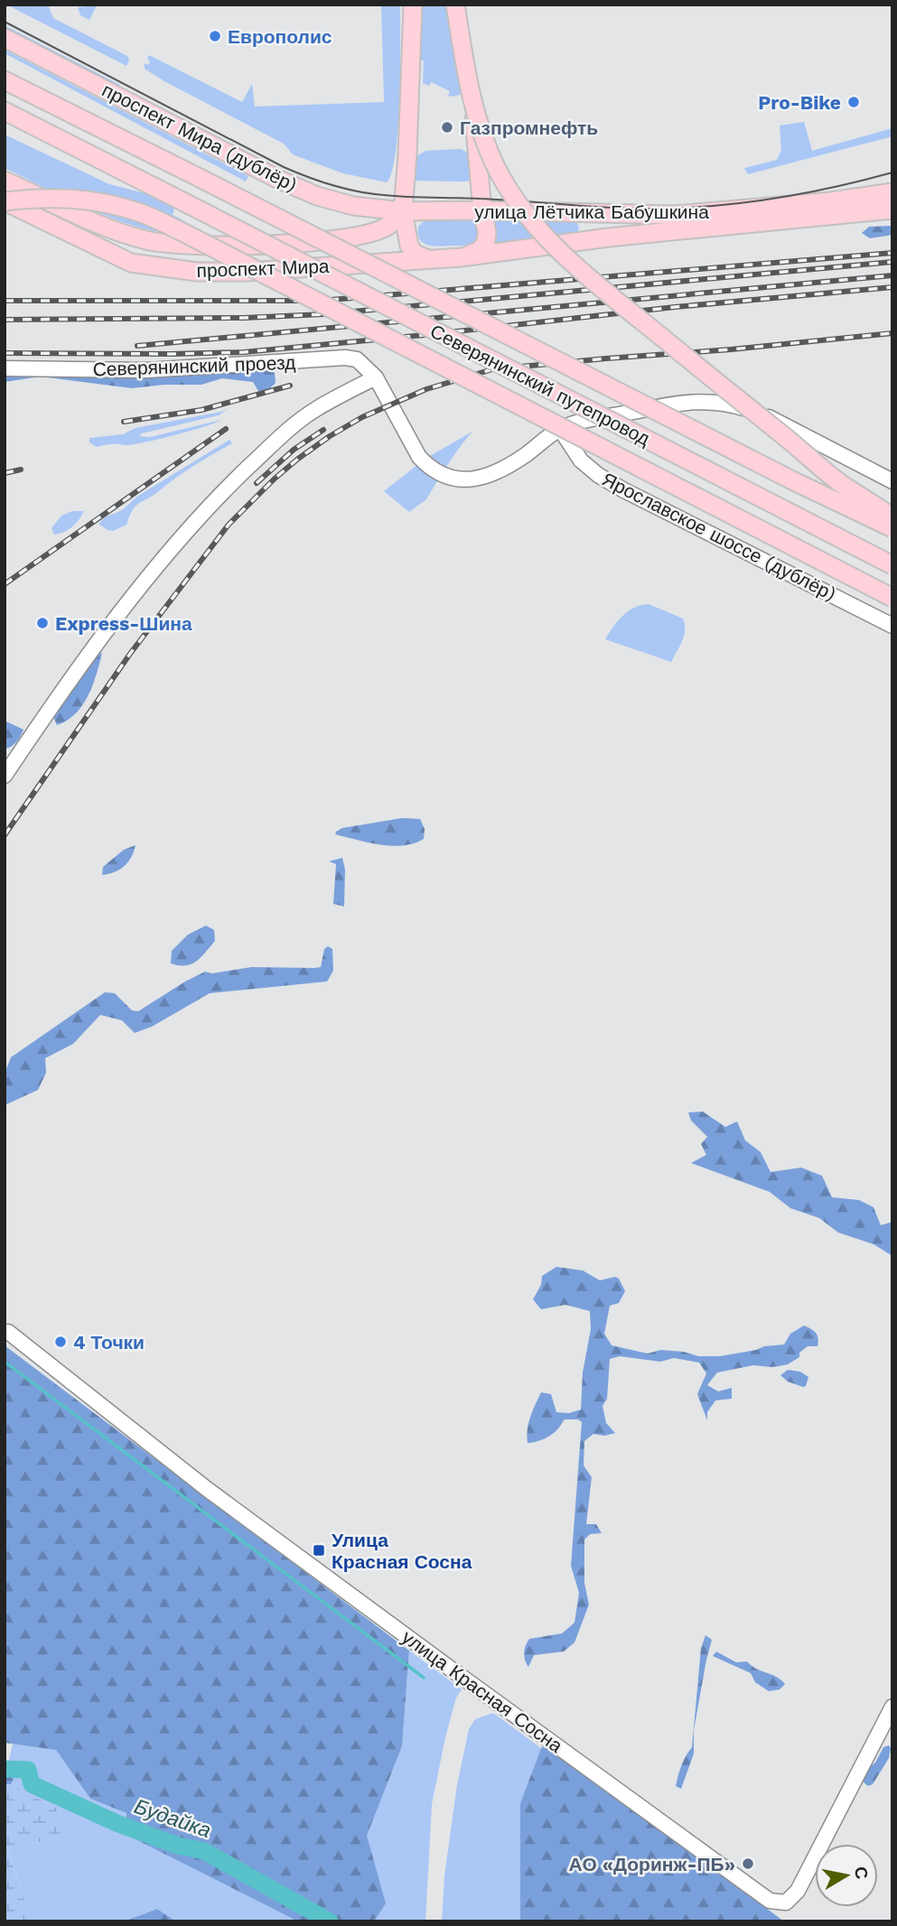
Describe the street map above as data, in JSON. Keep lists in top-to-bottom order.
{
  "streets": {
    "main road": [
      "проспект Мира (дублёр)",
      "улица Лётчика Бабушкина",
      "проспект Мира",
      "Северянинский путепровод"
    ],
    "street": ["Северянинский проезд", "Ярославское шоссе (дублёр)", "улица Красная Сосна"]
  },
  "crossings": [
    ["проспект Мира (дублёр)", "улица Лётчика Бабушкина"],
    ["улица Лётчика Бабушкина", "проспект Мира"]
  ],
  "water": ["Будайка"],
  "places": {
    "other": [
      "Европолис",
      "Pro-Bike",
      "Газпромнефть",
      "Express-Шина",
      "4 Точки",
      "АО «Доринж-ПБ»"
    ],
    "transit": ["Улица Красная Сосна"]
  },
  "north": "right"
}
